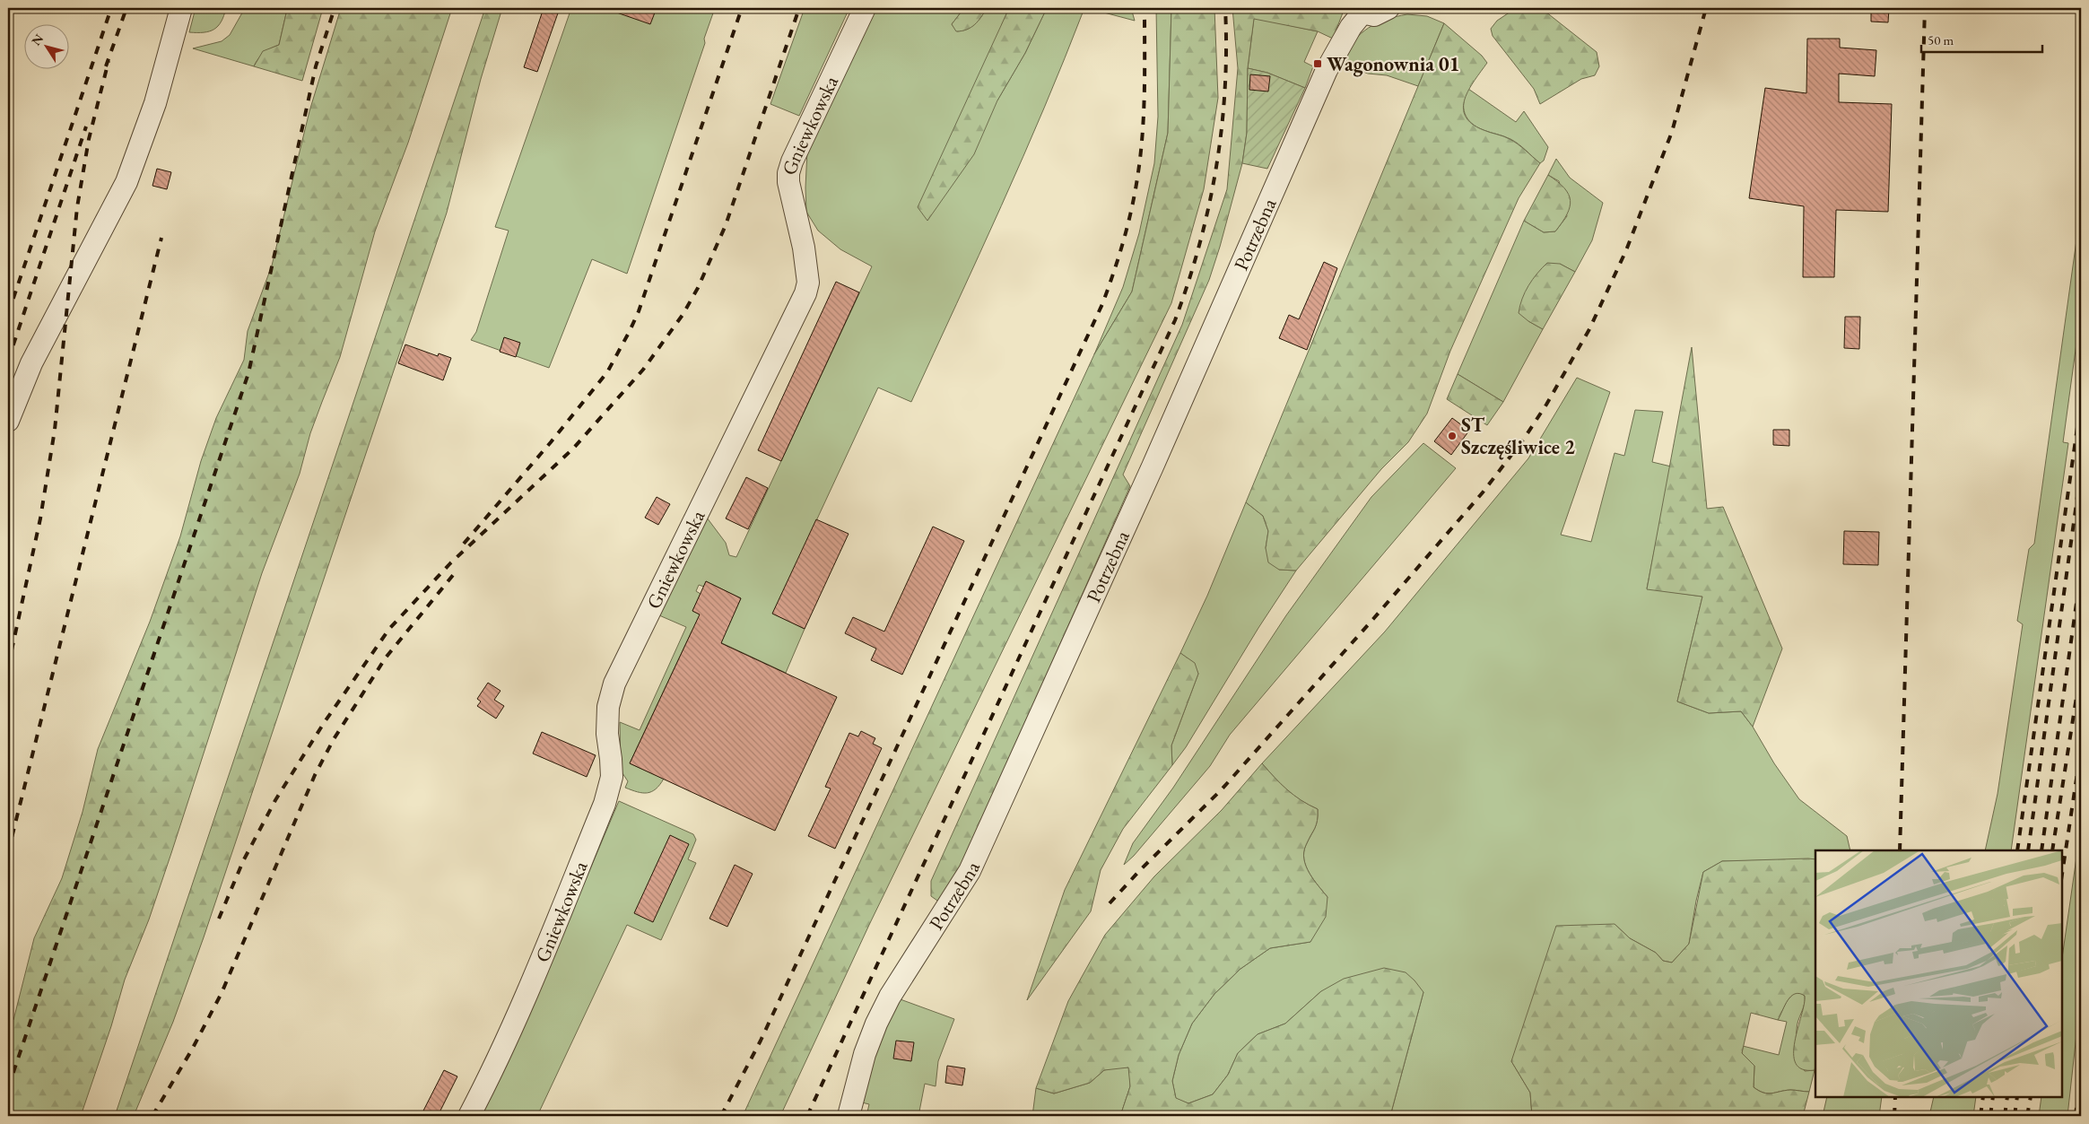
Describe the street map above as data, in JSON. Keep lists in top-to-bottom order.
{
  "streets": {
    "street": ["Gniewkowska", "Potrzebna"]
  },
  "places": {
    "transit": ["Wagonownia 01"],
    "other": ["ST Szczęśliwice 2"]
  },
  "scale_bar": "50 m",
  "north": "top left"
}
